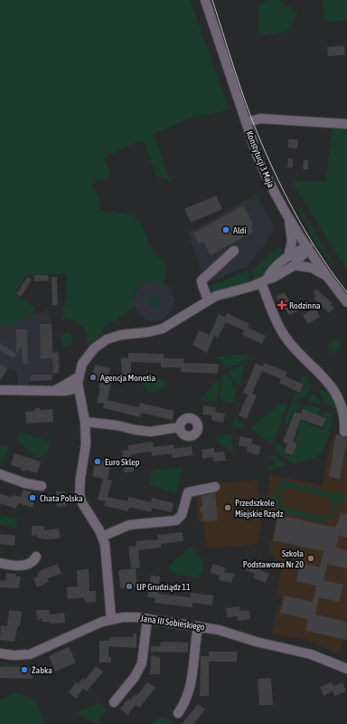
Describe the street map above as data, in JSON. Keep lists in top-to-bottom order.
{
  "streets": {
    "street": ["Konstytucji 3 Maja", "Jana III Sobieskiego"]
  },
  "places": {
    "other": [
      "Aldi",
      "Agencja Monetia",
      "Euro Sklep",
      "Chata Polska",
      "Przedszkole Miejskie Rządz",
      "Szkoła Podstawowa Nr 20",
      "UP Grudziądz 11",
      "Żabka"
    ],
    "health": ["Rodzinna"]
  }
}
